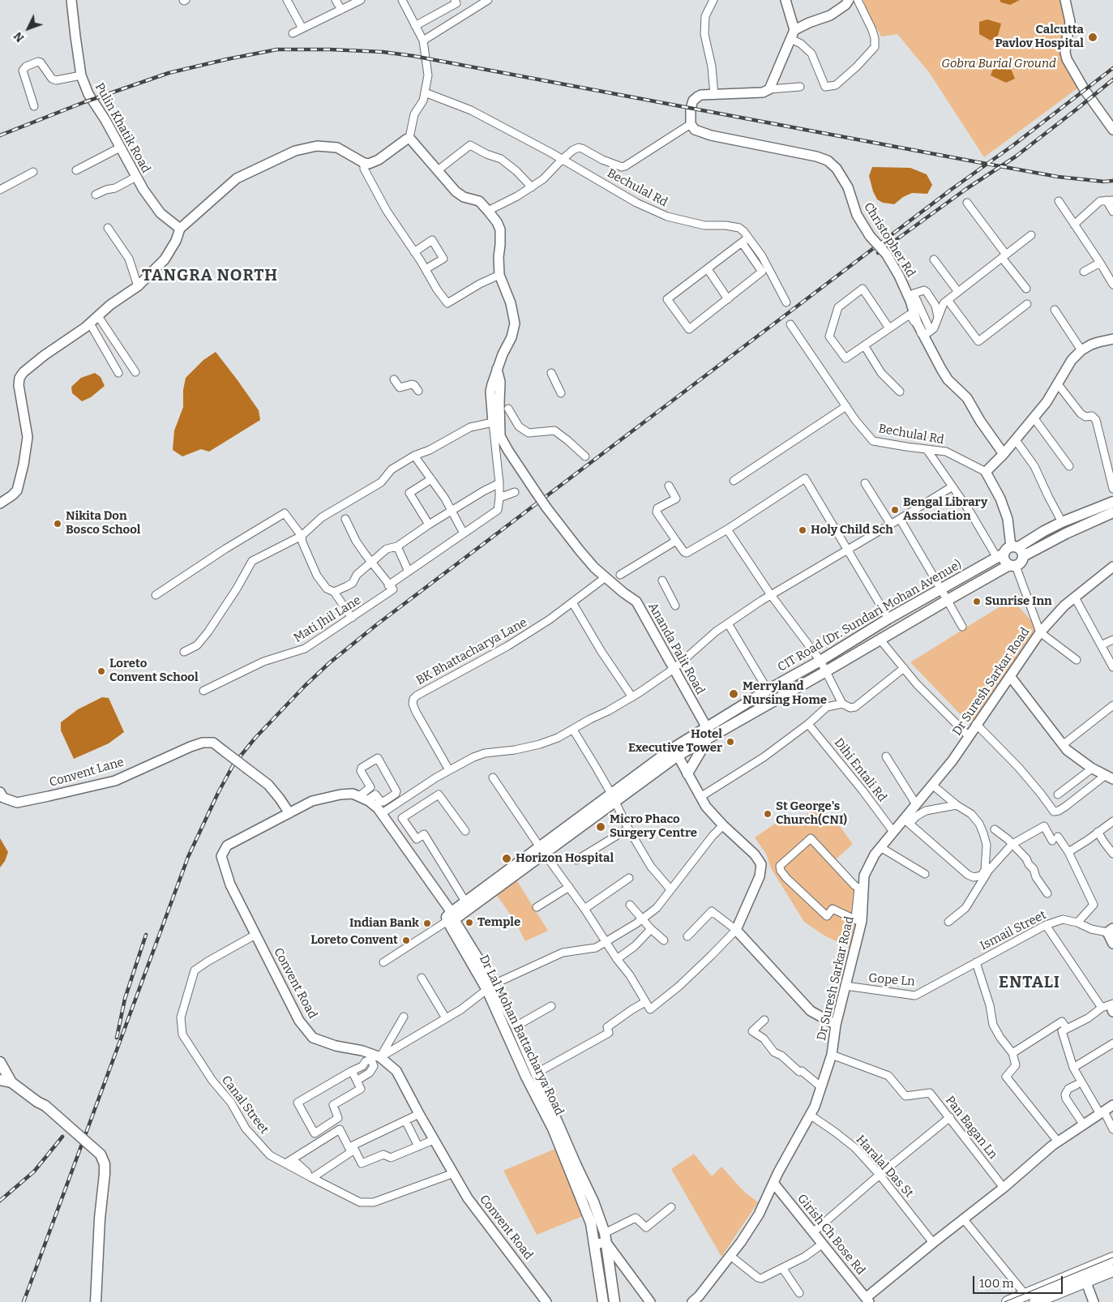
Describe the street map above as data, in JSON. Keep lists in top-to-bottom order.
{
  "streets": {
    "main road": ["CIT Road (Dr. Sundari Mohan Avenue)", "Dr Lal Mohan Battacharya Road"],
    "street": [
      "Pulin Khatik Road",
      "Bechulal Rd",
      "Christopher Rd",
      "Mati Jhil Lane",
      "Ananda Palit Road",
      "BK Bhattacharya Lane",
      "Dr Suresh Sarkar Road",
      "Dihi Entali Rd",
      "Convent Lane",
      "Ismail Street",
      "Gope Ln",
      "Convent Road",
      "Canal Street",
      "Pan Bagan Ln",
      "Haralal Das St",
      "Girish Ch Bose Rd"
    ]
  },
  "crossings": [
    ["CIT Road (Dr. Sundari Mohan Avenue)", "Ananda Palit Road"],
    ["CIT Road (Dr. Sundari Mohan Avenue)", "Dr Lal Mohan Battacharya Road"],
    ["Ananda Palit Road", "BK Bhattacharya Lane"],
    ["Dr Suresh Sarkar Road", "Dihi Entali Rd"],
    ["Dr Suresh Sarkar Road", "Gope Ln"],
    ["Dr Suresh Sarkar Road", "Pan Bagan Ln"],
    ["Dr Suresh Sarkar Road", "Haralal Das St"],
    ["Dr Suresh Sarkar Road", "Girish Ch Bose Rd"],
    ["Convent Lane", "Convent Road"],
    ["Ismail Street", "Gope Ln"],
    ["Convent Road", "Canal Street"]
  ],
  "districts": ["TANGRA NORTH", "ENTALI"],
  "parks": ["Gobra Burial Ground"],
  "places": [
    "Calcutta Pavlov Hospital",
    "Bengal Library Association",
    "Nikita Don Bosco School",
    "Holy Child Sch",
    "Sunrise Inn",
    "Loreto Convent School",
    "Merryland Nursing Home",
    "Hotel Executive Tower",
    "St George's Church(CNI)",
    "Micro Phaco Surgery Centre",
    "Horizon Hospital",
    "Temple",
    "Indian Bank",
    "Loreto Convent"
  ],
  "scale_bar": "100 m",
  "north": "bottom left"
}
